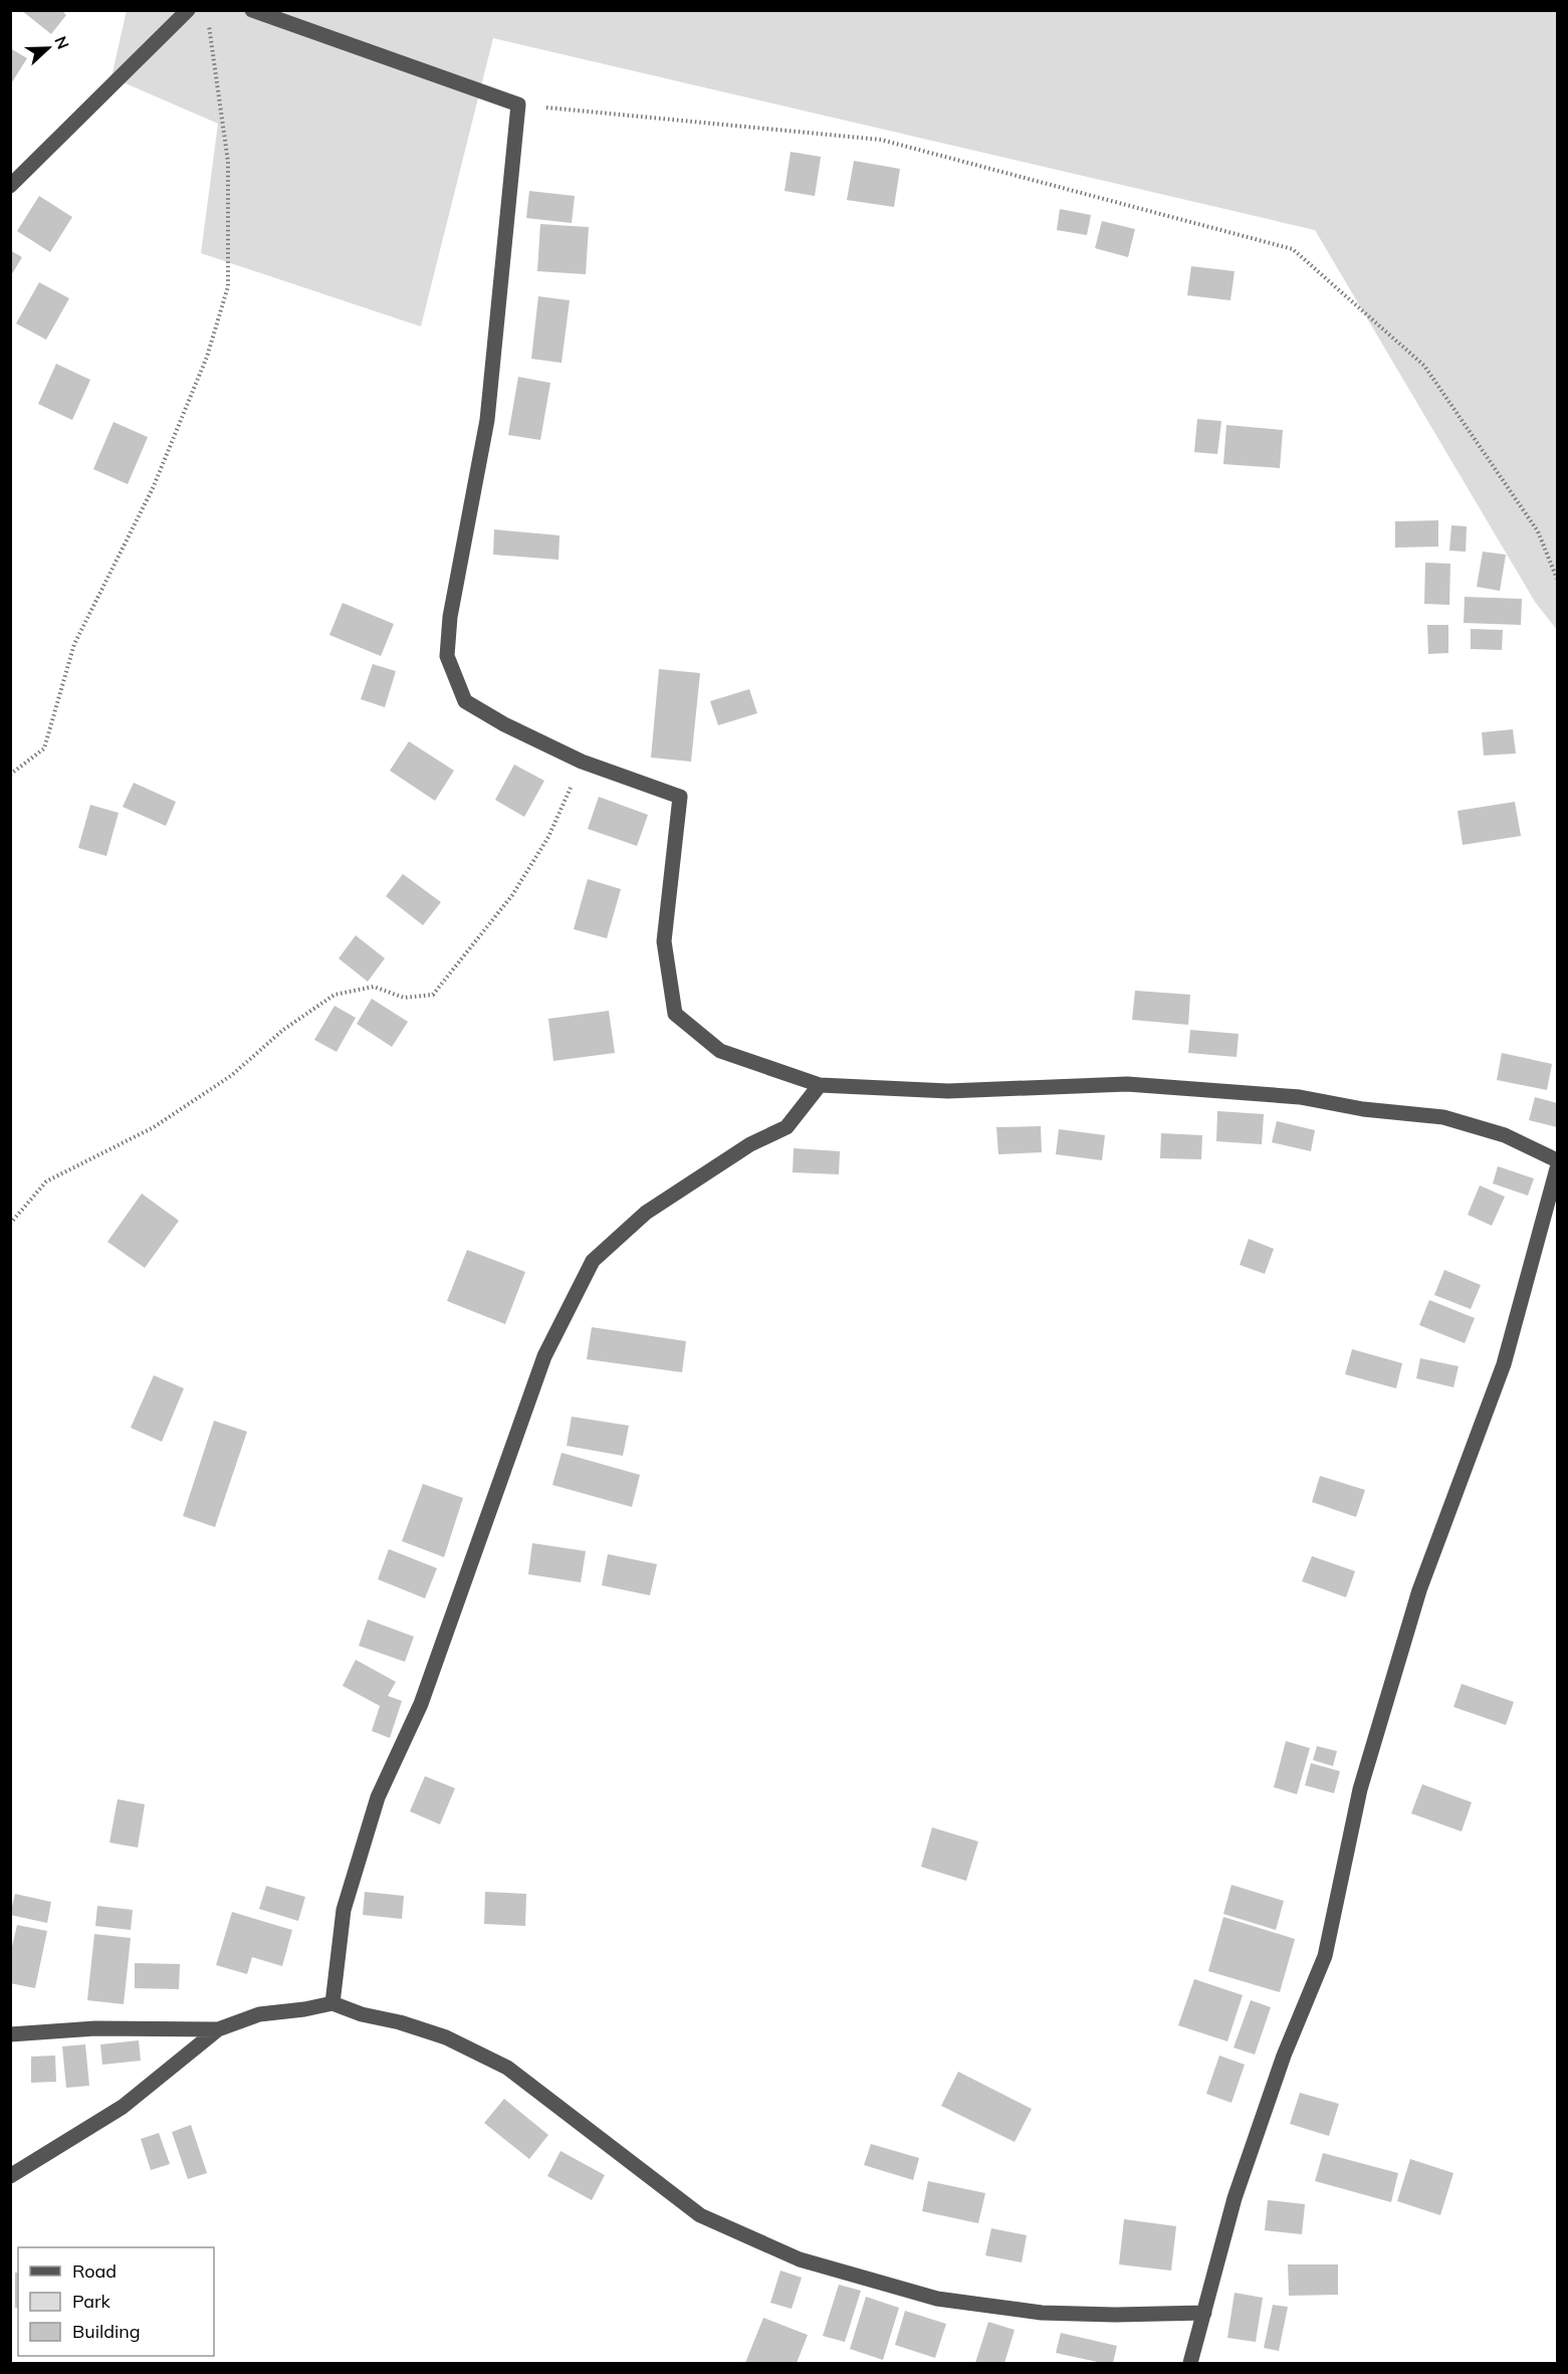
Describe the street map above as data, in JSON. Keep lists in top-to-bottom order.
{
  "legend": ["Road", "Park", "Building"],
  "north": "right"
}
